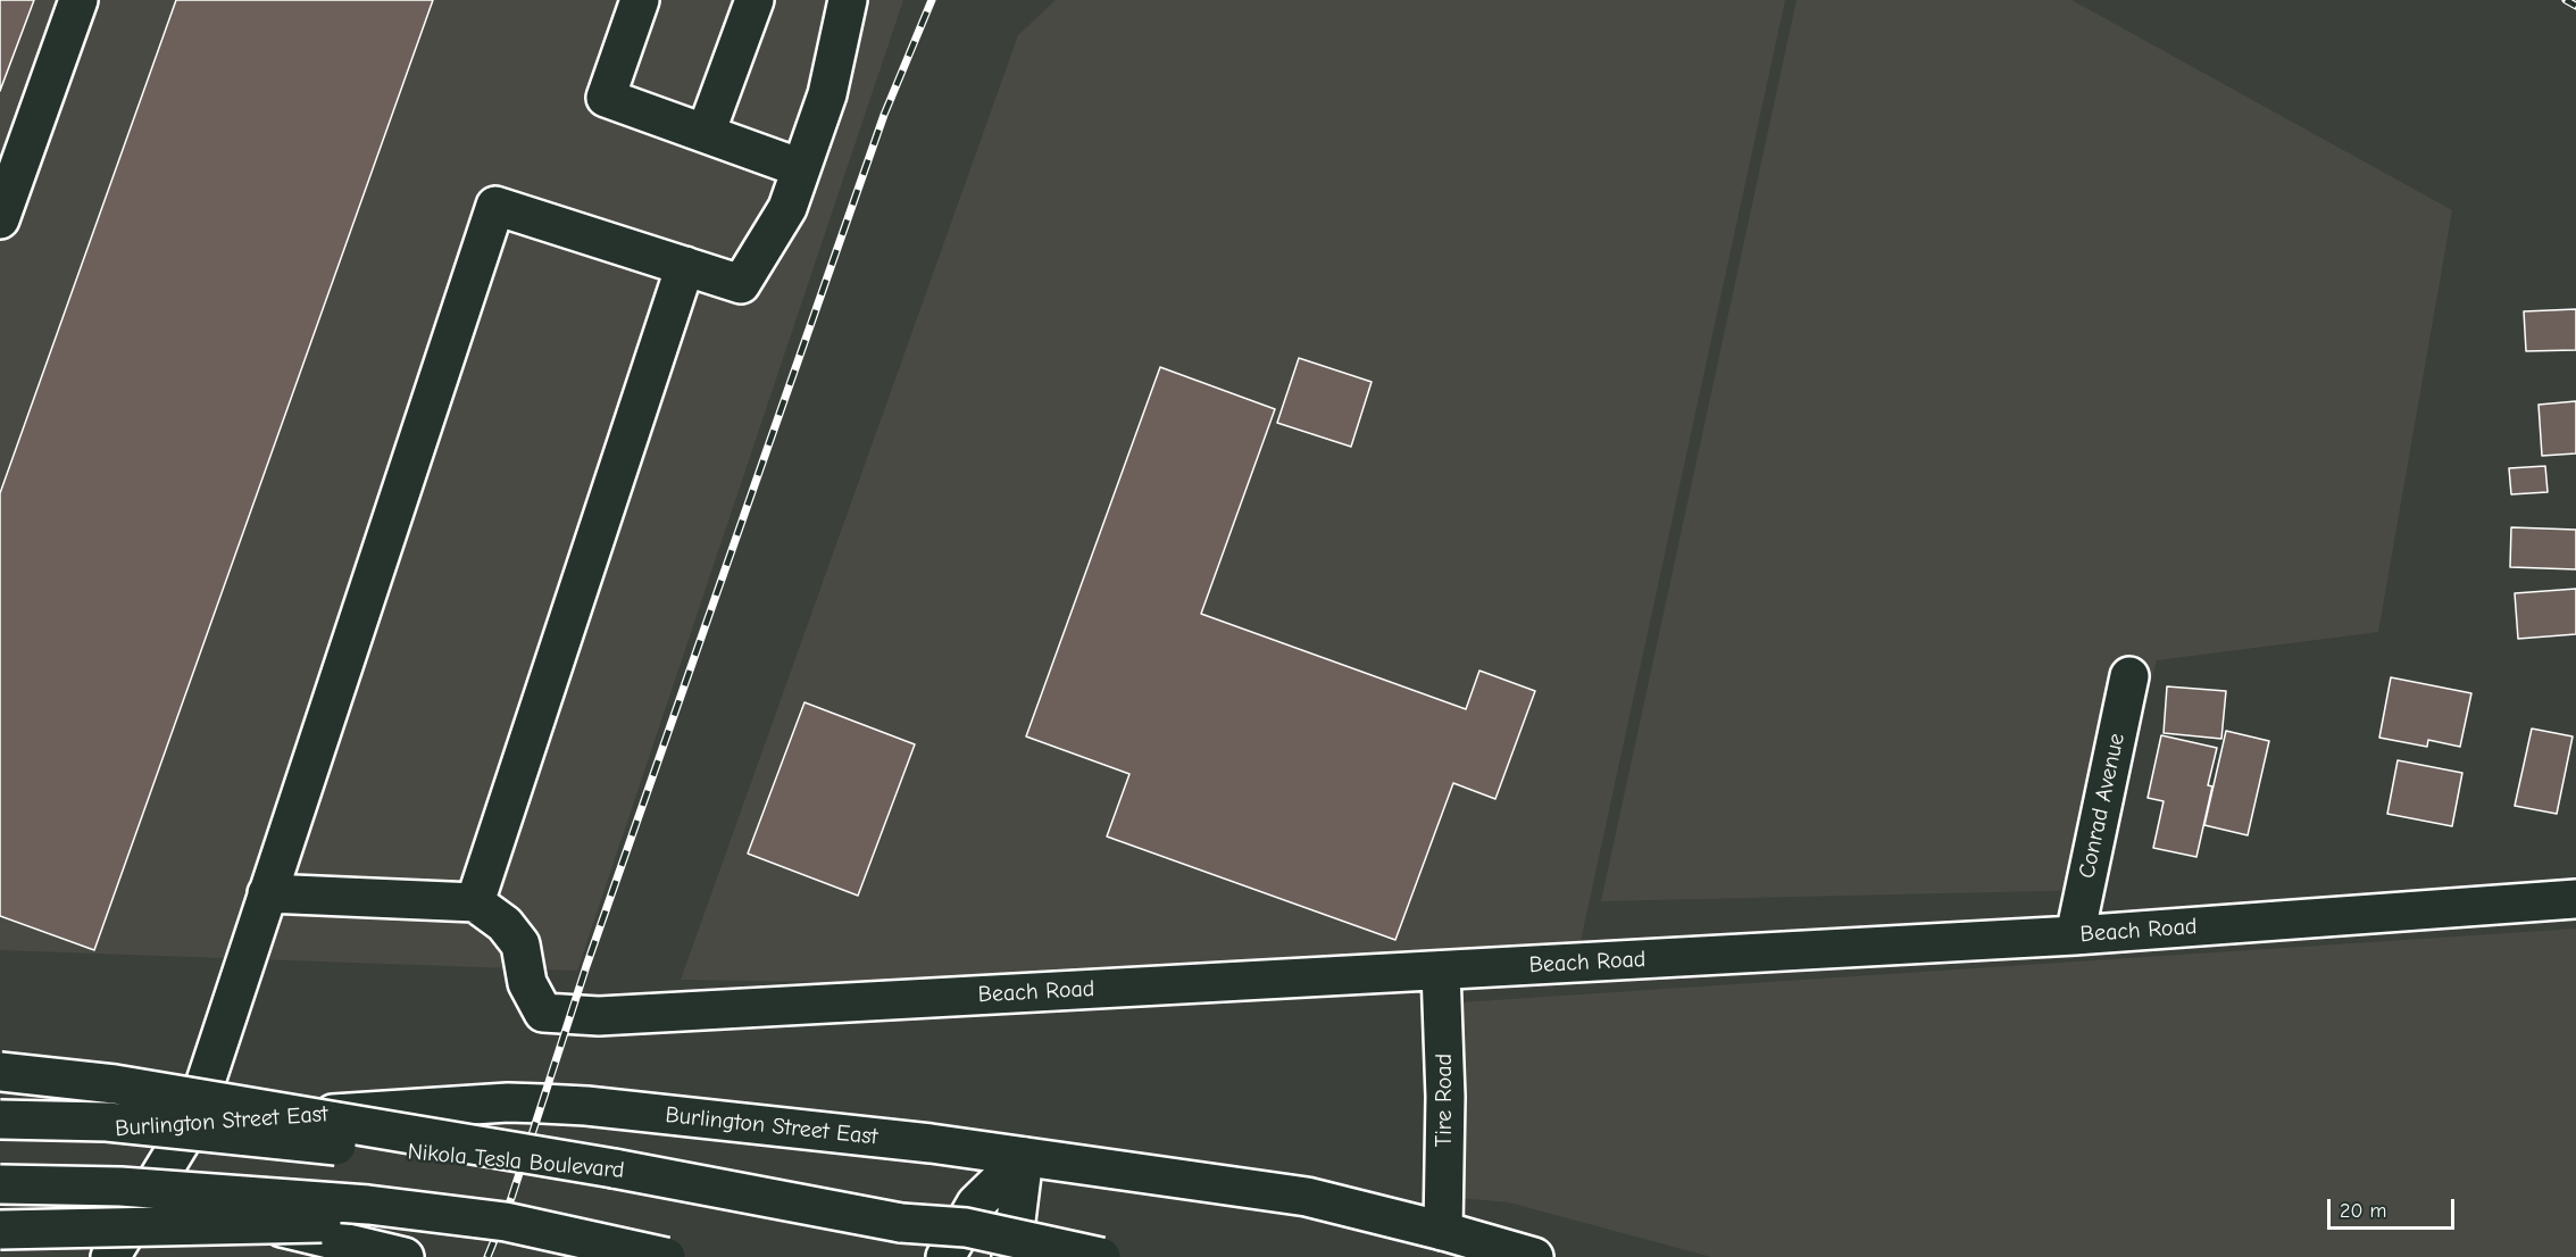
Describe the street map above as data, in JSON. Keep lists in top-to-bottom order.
{
  "streets": {
    "main road": [
      "Conrad Avenue",
      "Beach Road",
      "Tire Road",
      "Burlington Street East",
      "Nikola Tesla Boulevard"
    ]
  },
  "crossings": [
    ["Conrad Avenue", "Beach Road"],
    ["Beach Road", "Tire Road"],
    ["Tire Road", "Burlington Street East"]
  ],
  "scale_bar": "20 m"
}
